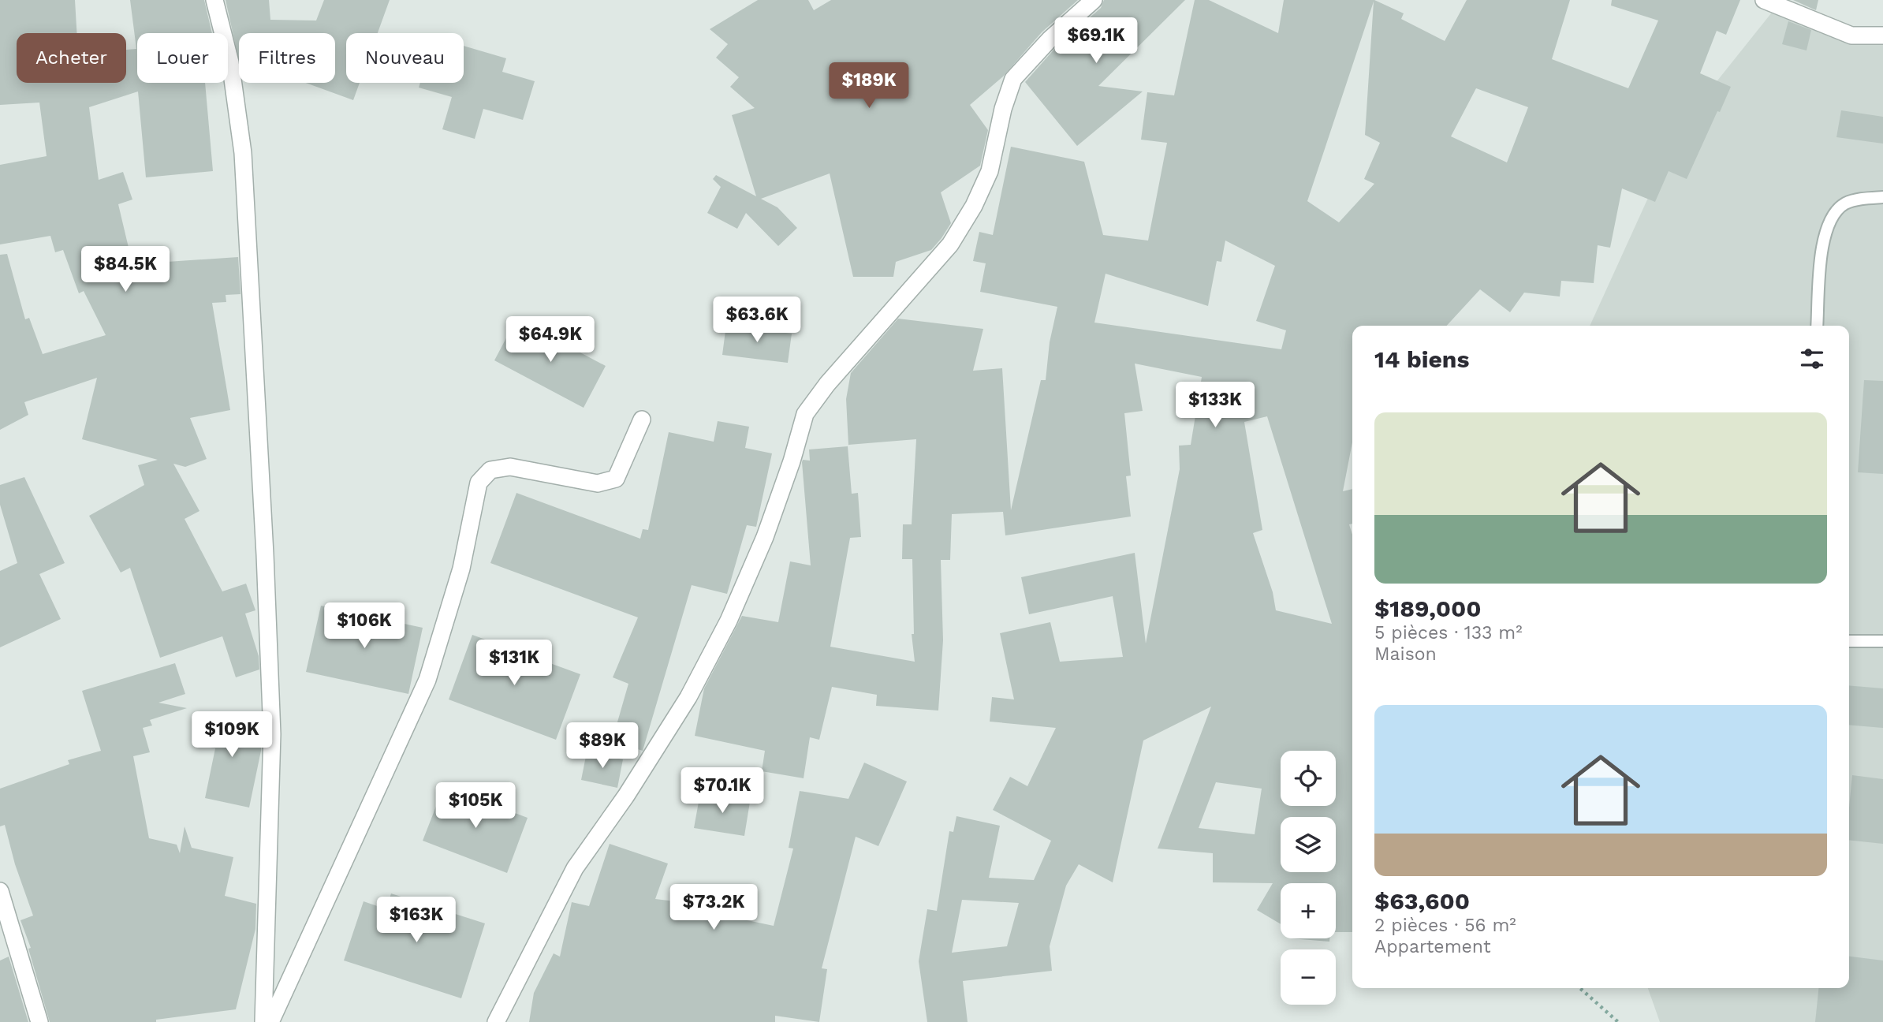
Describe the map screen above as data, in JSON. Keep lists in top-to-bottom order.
{
  "page": {
    "price": [
      "$69.1K",
      "$189K",
      "$84.5K",
      "$63.6K",
      "$64.9K",
      "$133K",
      "$106K",
      "$131K",
      "$109K",
      "$89K",
      "$70.1K",
      "$105K",
      "$73.2K",
      "$163K"
    ],
    "chip": [
      "Acheter",
      "Louer",
      "Filtres",
      "Nouveau"
    ],
    "heading": "14 biens",
    "list": [
      {
        "name": "$189,000",
        "note": "5 pièces · 133 m² · Maison"
      },
      {
        "name": "$63,600",
        "note": "2 pièces · 56 m² · Appartement"
      }
    ],
    "map_buttons": ["+", "−"]
  }
}
